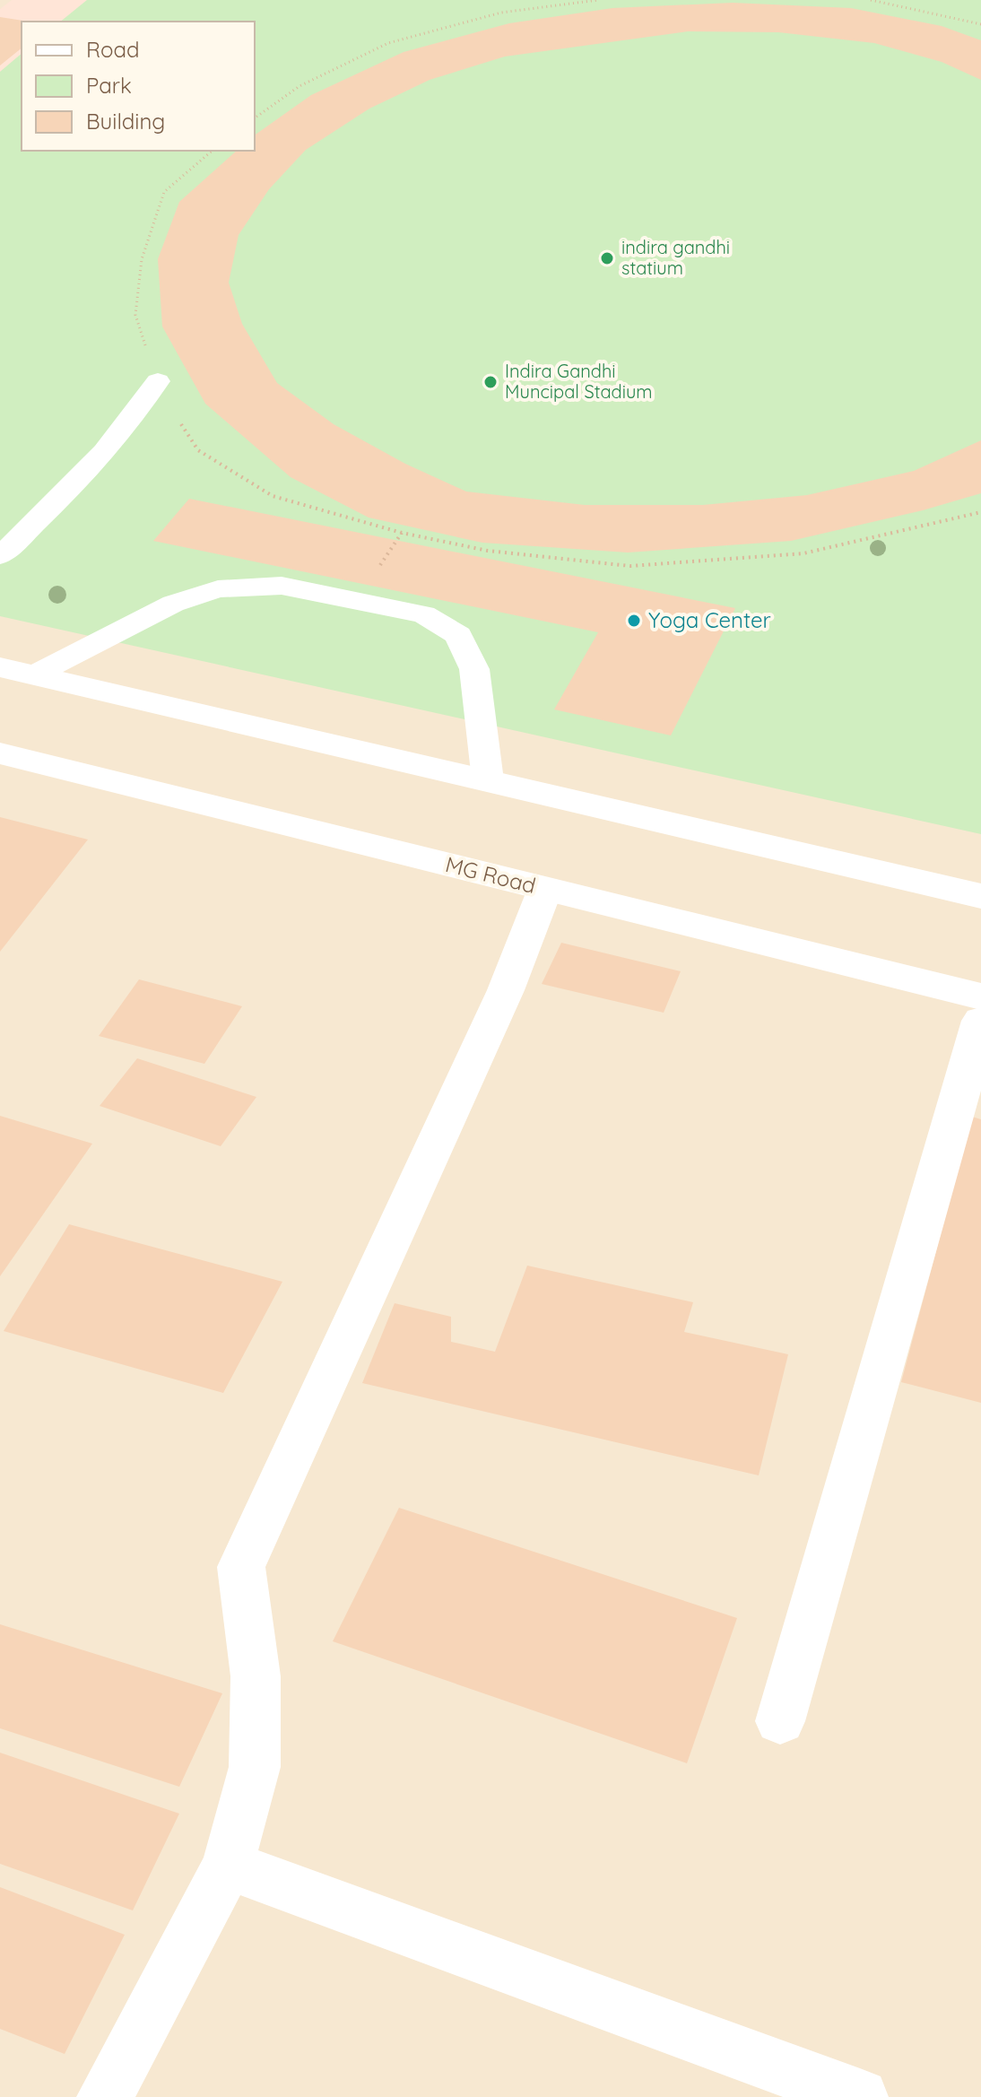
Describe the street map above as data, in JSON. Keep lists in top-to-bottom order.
{
  "streets": {
    "street": ["MG Road"]
  },
  "places": ["indira gandhi statium", "Indira Gandhi Muncipal Stadium", "Yoga Center"],
  "legend": ["Road", "Park", "Building"]
}
